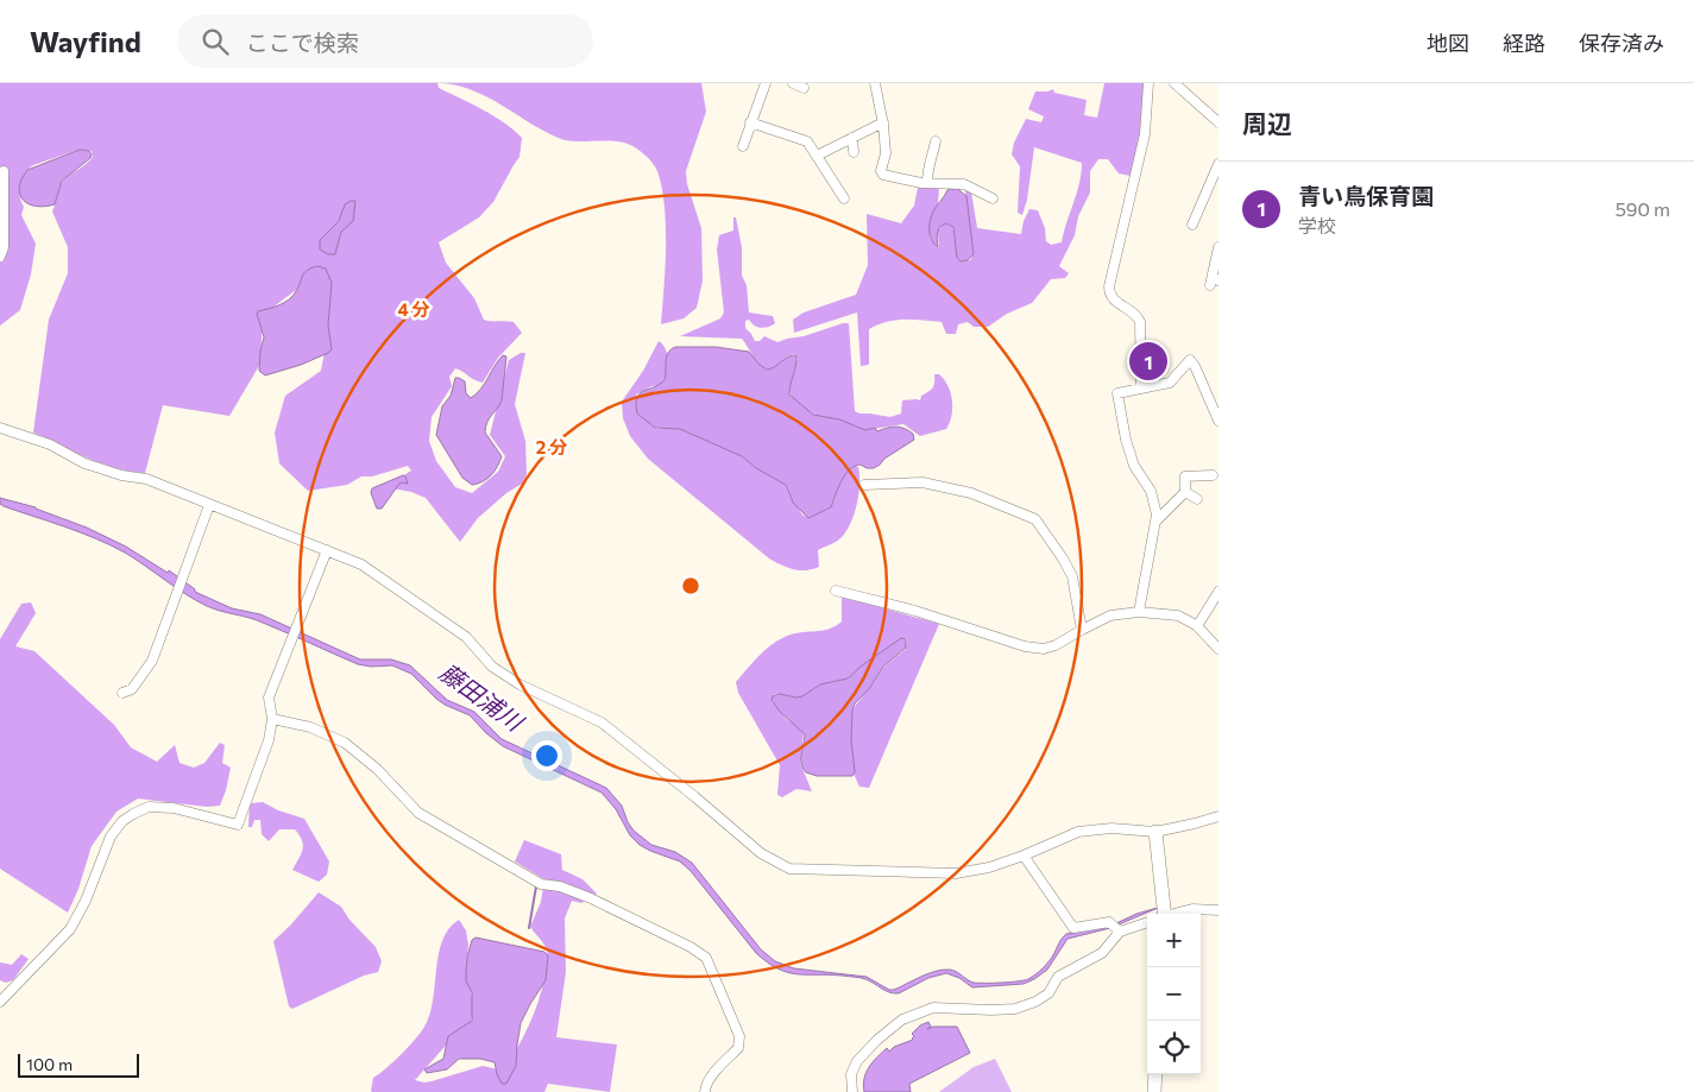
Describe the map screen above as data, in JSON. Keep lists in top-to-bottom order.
{
  "water": ["藤田浦川"],
  "scale_bar": "100 m",
  "page": {
    "header": "Wayfind",
    "search": "ここで検索",
    "nav": ["地図", "経路", "保存済み"],
    "heading": "周辺",
    "list": [
      {
        "mark": "1",
        "name": "青い鳥保育園",
        "note": "学校",
        "value": "590 m"
      }
    ],
    "pins": "1",
    "map_buttons": ["+", "−"],
    "scale": "100 m"
  },
  "rings": ["4 分", "2 分"]
}
